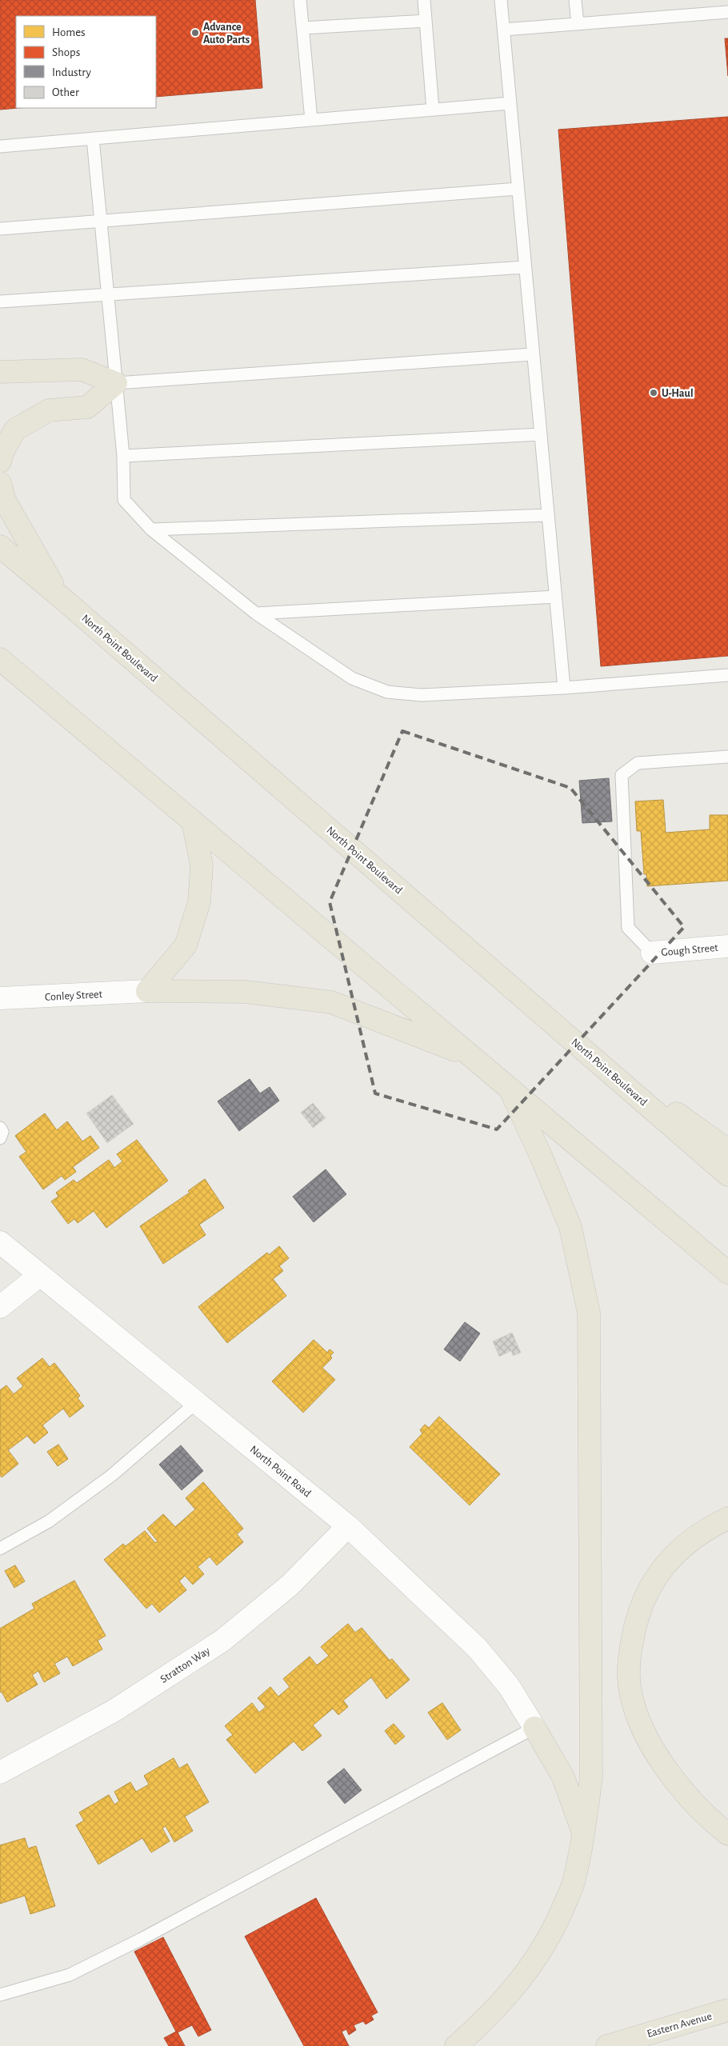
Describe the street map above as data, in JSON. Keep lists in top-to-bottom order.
{
  "streets": {
    "main road": ["North Point Boulevard", "Eastern Avenue"],
    "street": [
      "Gough Street",
      "Conley Street",
      "North Point Road",
      "Stratton Way"
    ]
  },
  "crossings": [
    ["North Point Road", "Stratton Way"]
  ],
  "places": ["Advance Auto Parts", "U-Haul"],
  "legend": [
    "Homes",
    "Shops",
    "Industry",
    "Other"
  ]
}
